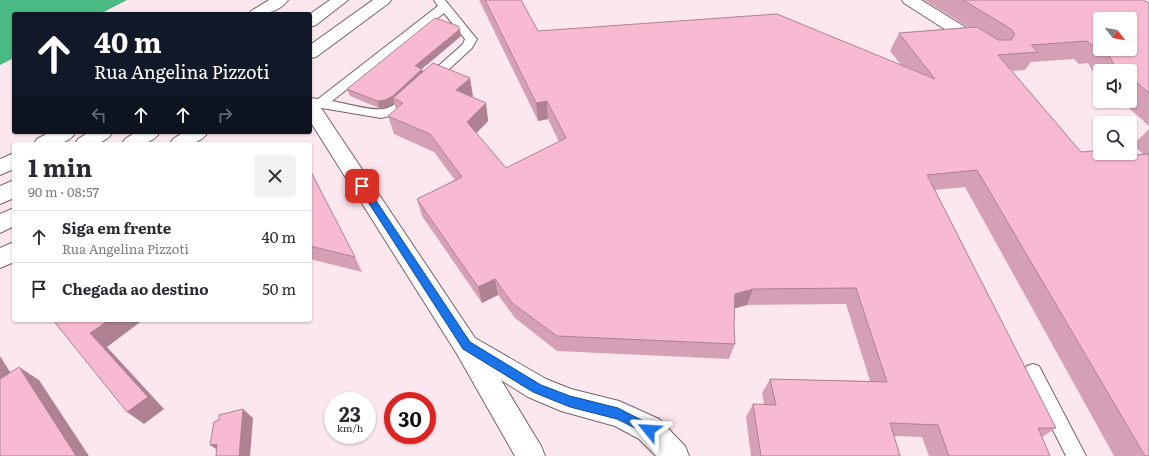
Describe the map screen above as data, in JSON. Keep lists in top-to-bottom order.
{
  "north": "bottom right",
  "page": {
    "turn": ["40 m", "Rua Angelina Pizzoti"],
    "heading": ["1 min", "90 m · 08:57"],
    "list": [
      {
        "name": "Siga em frente",
        "note": "Rua Angelina Pizzoti",
        "value": "40 m"
      },
      {
        "name": "Chegada ao destino",
        "value": "50 m"
      }
    ],
    "speed": "23 km/h",
    "limit": "30"
  }
}
